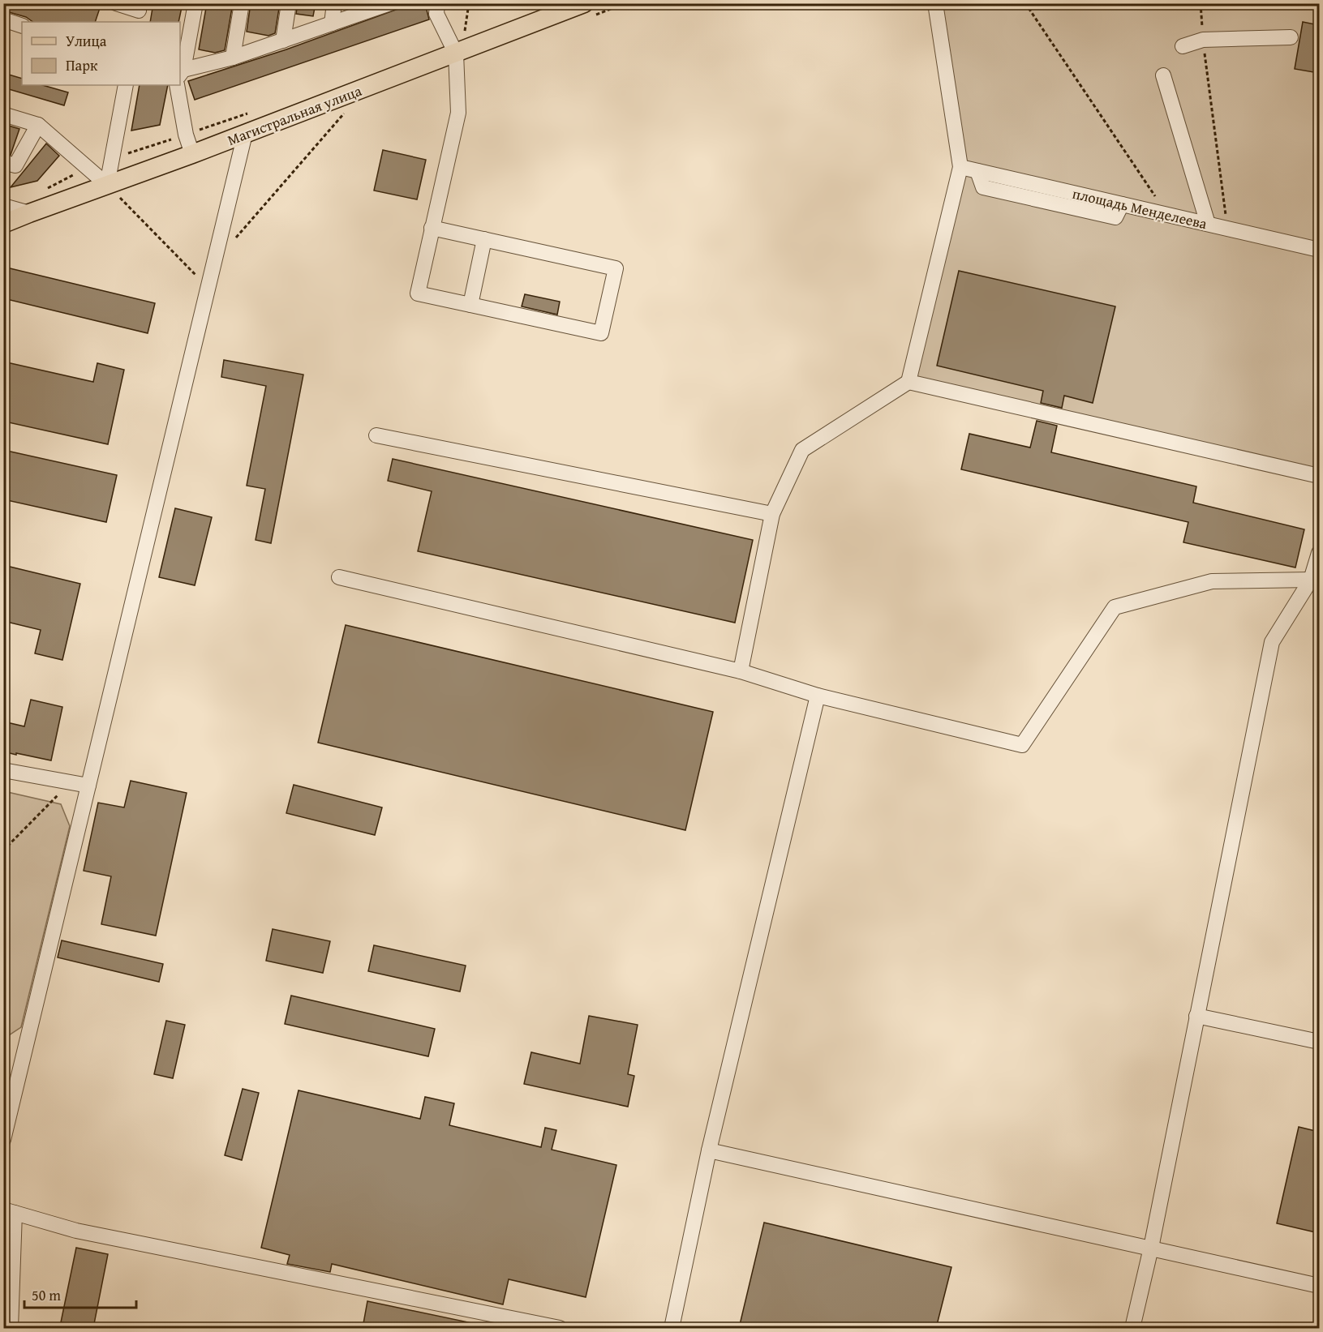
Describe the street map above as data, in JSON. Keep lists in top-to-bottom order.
{
  "streets": {
    "main road": ["Магистральная улица"],
    "street": ["площадь Менделеева"]
  },
  "legend": ["Улица", "Парк"],
  "scale_bar": "50 m"
}
